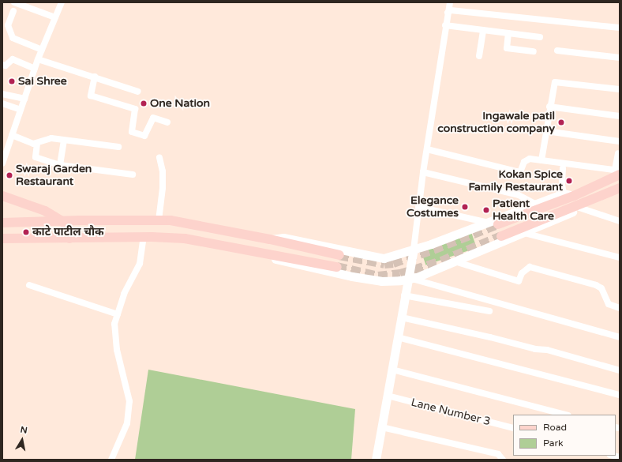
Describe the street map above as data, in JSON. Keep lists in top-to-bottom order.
{
  "streets": {
    "street": ["Lane Number 3"]
  },
  "places": [
    "Sai Shree",
    "One Nation",
    "Ingawale patil construction company",
    "Swaraj Garden Restaurant",
    "Kokan Spice Family Restaurant",
    "Elegance Costumes",
    "Patient Health Care",
    "काटे पाटील चौक"
  ],
  "legend": ["Road", "Park"],
  "north": "top"
}
